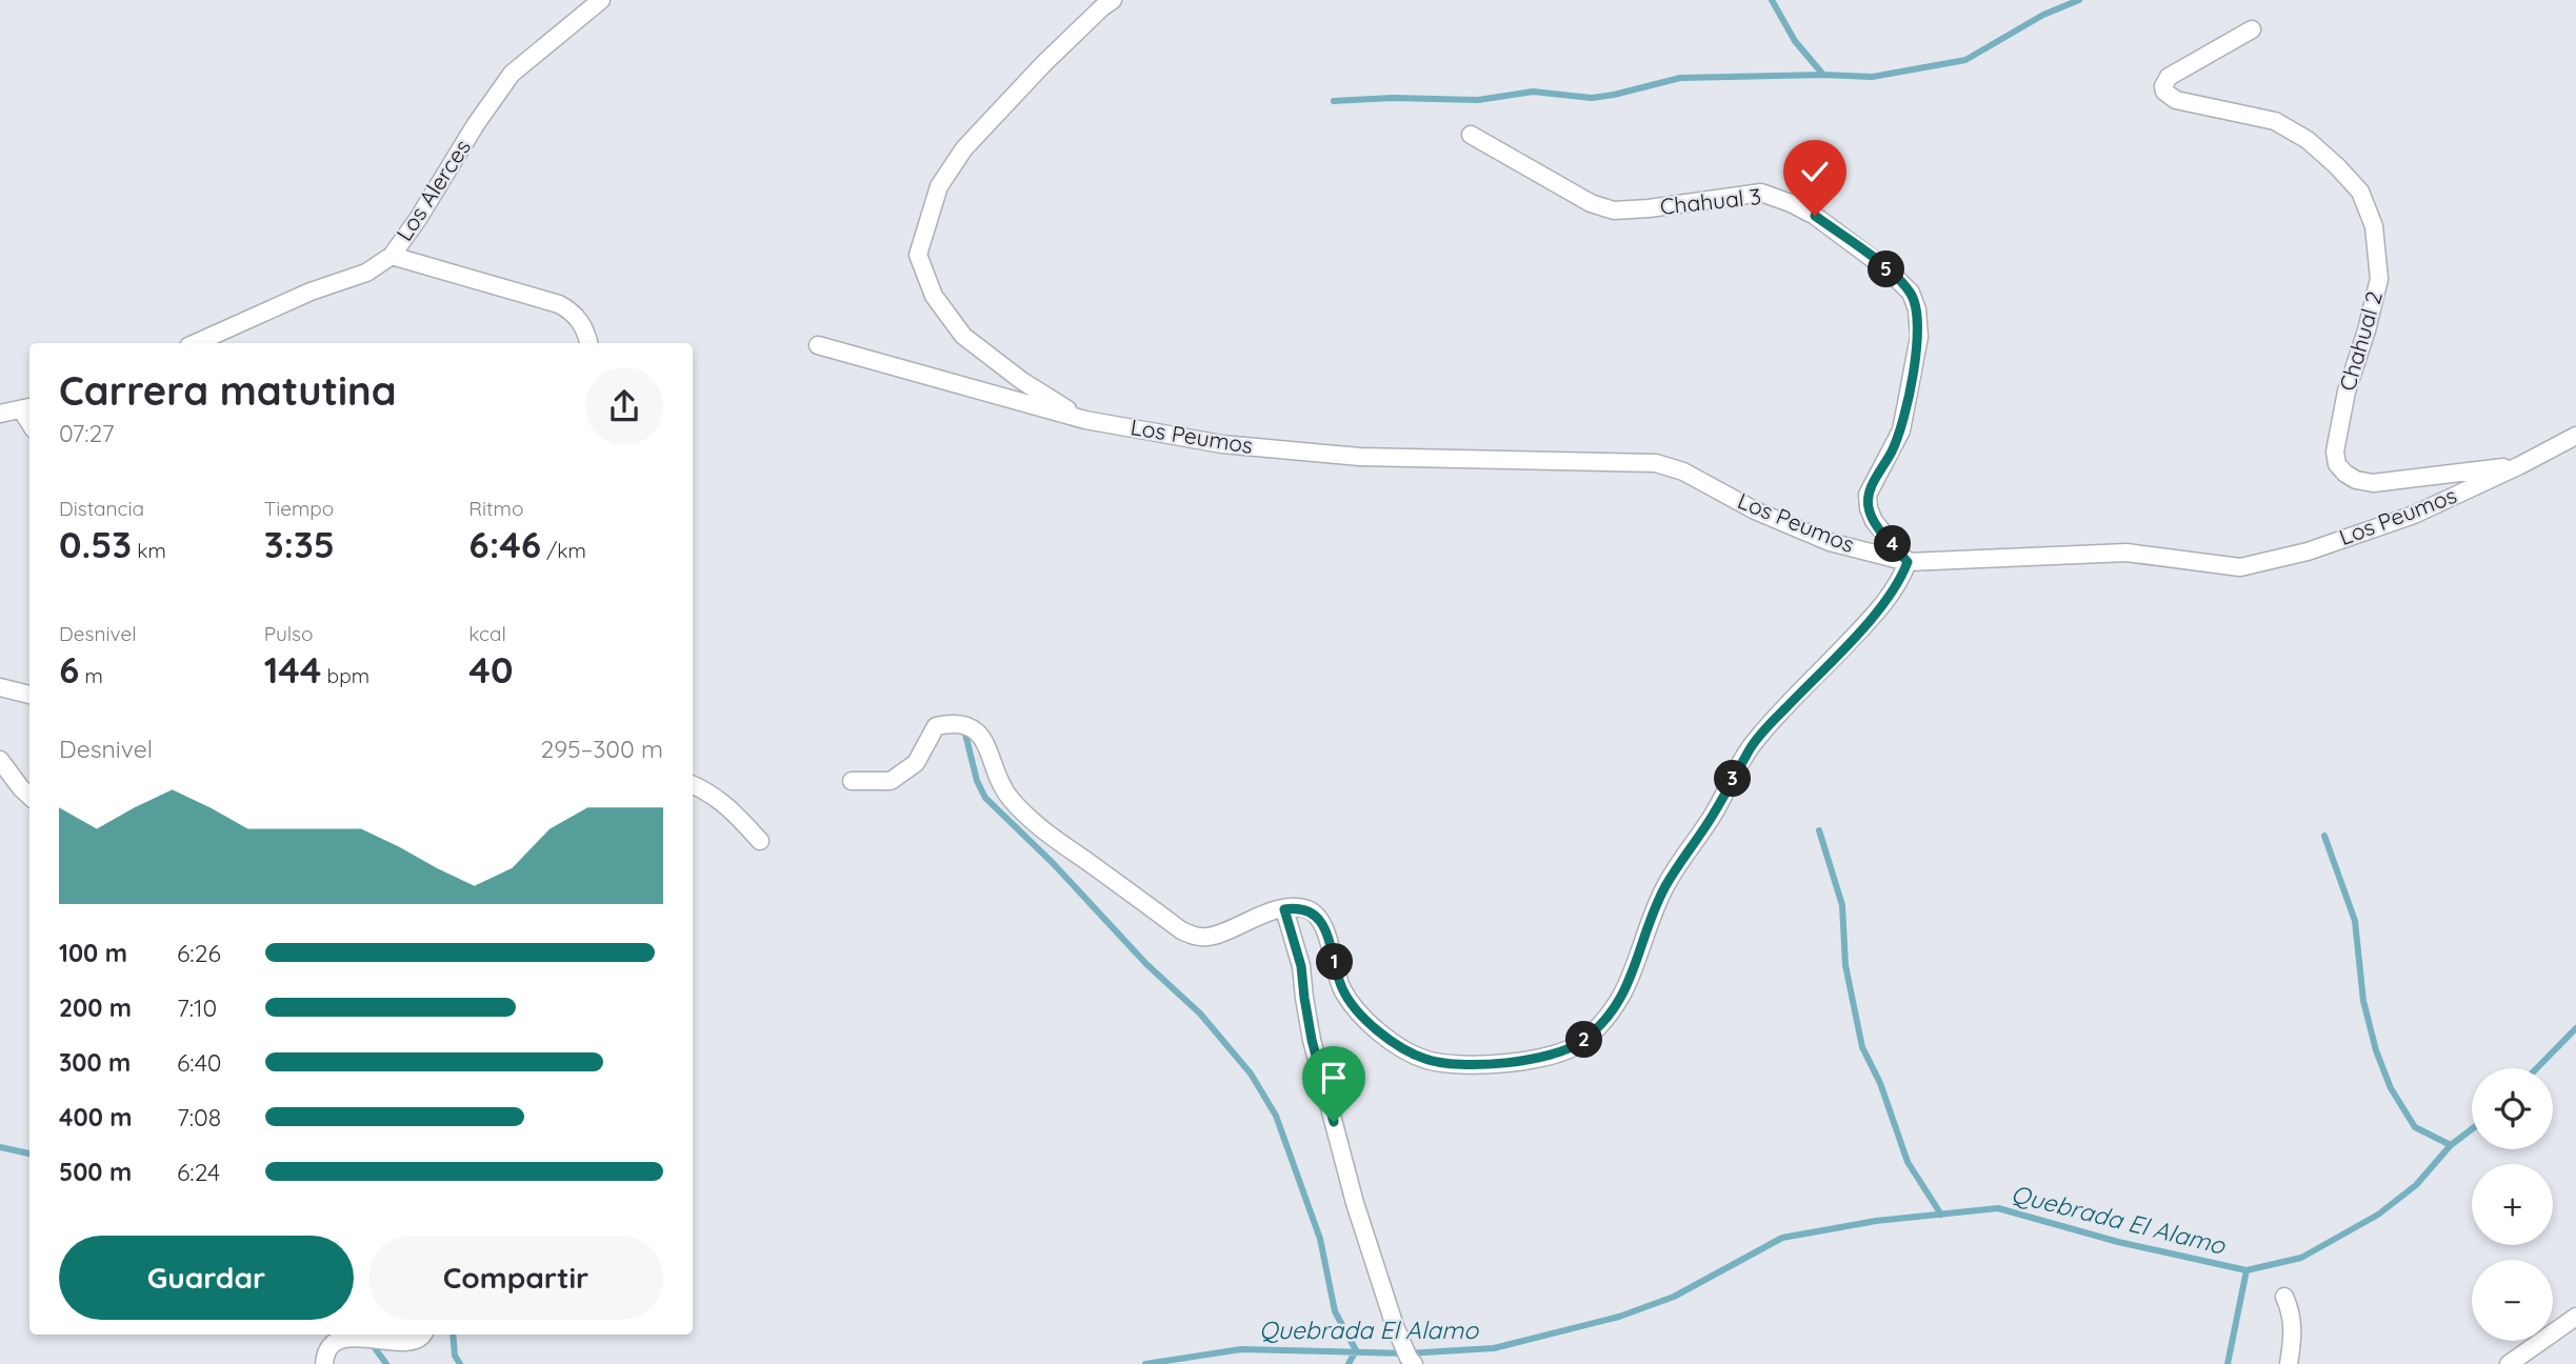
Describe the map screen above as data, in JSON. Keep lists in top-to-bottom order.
{
  "streets": {
    "street": [
      "Los Alerces",
      "Chahual 3",
      "Chahual 2",
      "Los Peumos"
    ]
  },
  "crossings": [
    ["Chahual 3", "Los Peumos"],
    ["Chahual 2", "Los Peumos"]
  ],
  "water": ["Quebrada El Alamo"],
  "page": {
    "pins": [
      "5",
      "4",
      "3",
      "1",
      "2"
    ],
    "heading": ["Carrera matutina", "07:27"],
    "stats": [
      ["Distancia", "0.53 km"],
      ["Tiempo", "3:35"],
      ["Ritmo", "6:46 /km"],
      ["Desnivel", "6 m"],
      ["Pulso", "144 bpm"],
      ["kcal", "40"]
    ],
    "chart": ["Desnivel", "295–300 m"],
    "list": [
      {
        "name": "100 m",
        "note": "6:26"
      },
      {
        "name": "200 m",
        "note": "7:10"
      },
      {
        "name": "300 m",
        "note": "6:40"
      },
      {
        "name": "400 m",
        "note": "7:08"
      },
      {
        "name": "500 m",
        "note": "6:24"
      }
    ],
    "map_buttons": ["+", "−"],
    "buttons": ["Guardar", "Compartir"]
  }
}
